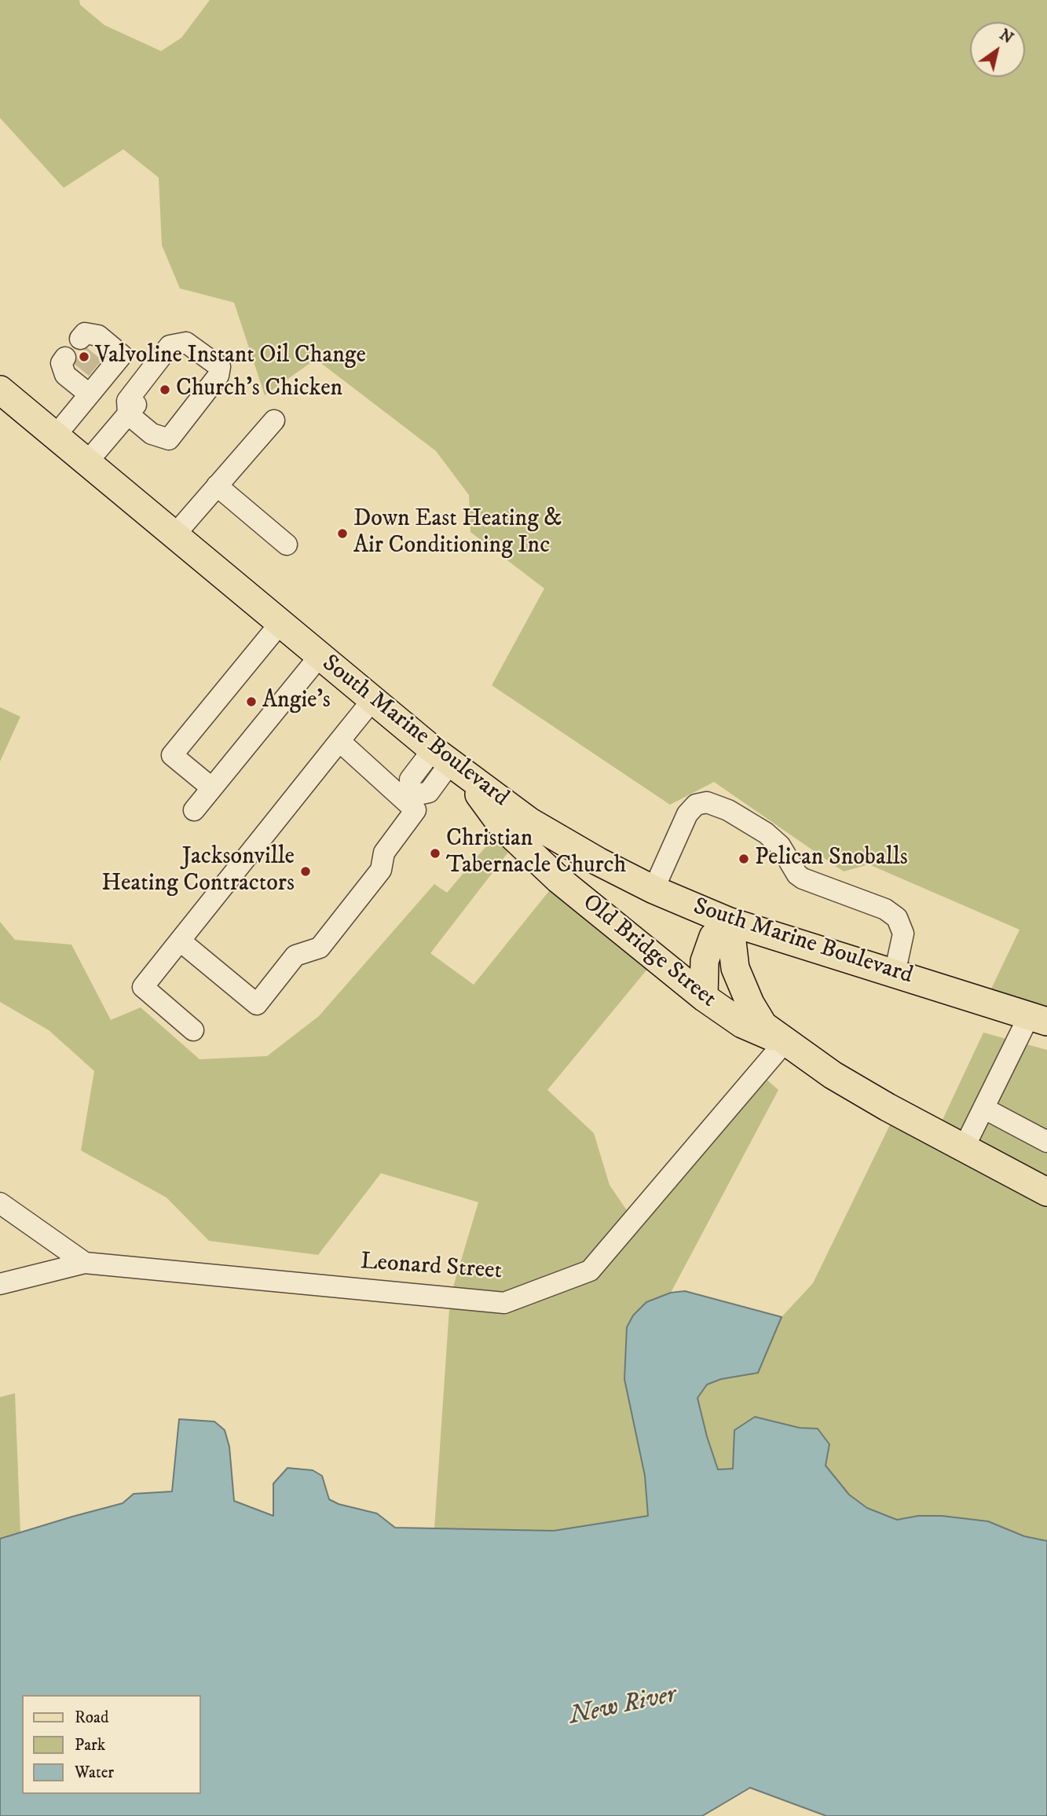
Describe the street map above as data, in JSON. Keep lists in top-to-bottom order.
{
  "streets": {
    "main road": ["South Marine Boulevard", "Old Bridge Street"],
    "street": ["Leonard Street"]
  },
  "crossings": [
    ["South Marine Boulevard", "Old Bridge Street"],
    ["Old Bridge Street", "Leonard Street"]
  ],
  "water": ["New River"],
  "places": [
    "Valvoline Instant Oil Change",
    "Church's Chicken",
    "Down East Heating & Air Conditioning Inc",
    "Angie's",
    "Christian Tabernacle Church",
    "Pelican Snoballs",
    "Jacksonville Heating Contractors"
  ],
  "legend": ["Road", "Park", "Water"],
  "north": "top right"
}
